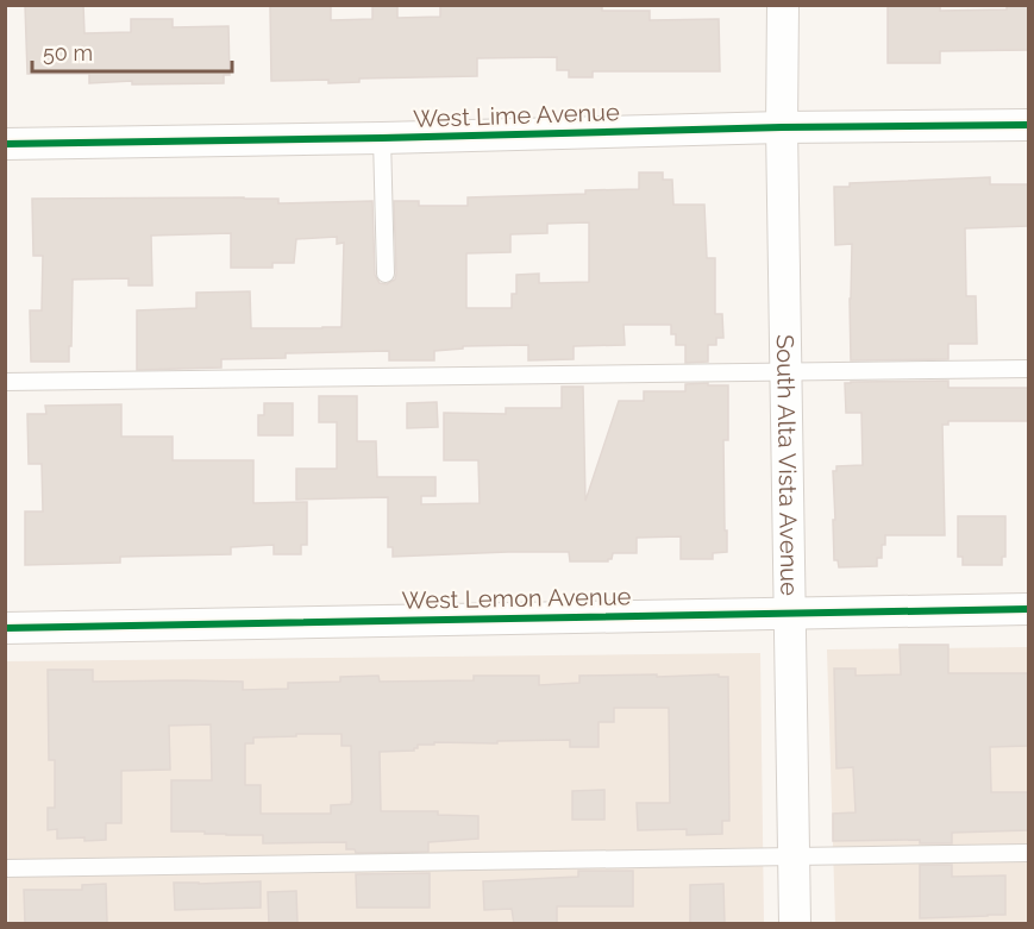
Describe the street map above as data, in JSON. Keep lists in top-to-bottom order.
{
  "streets": {
    "street": ["West Lime Avenue", "South Alta Vista Avenue", "West Lemon Avenue"]
  },
  "crossings": [
    ["West Lime Avenue", "South Alta Vista Avenue"],
    ["South Alta Vista Avenue", "West Lemon Avenue"]
  ],
  "scale_bar": "50 m"
}
